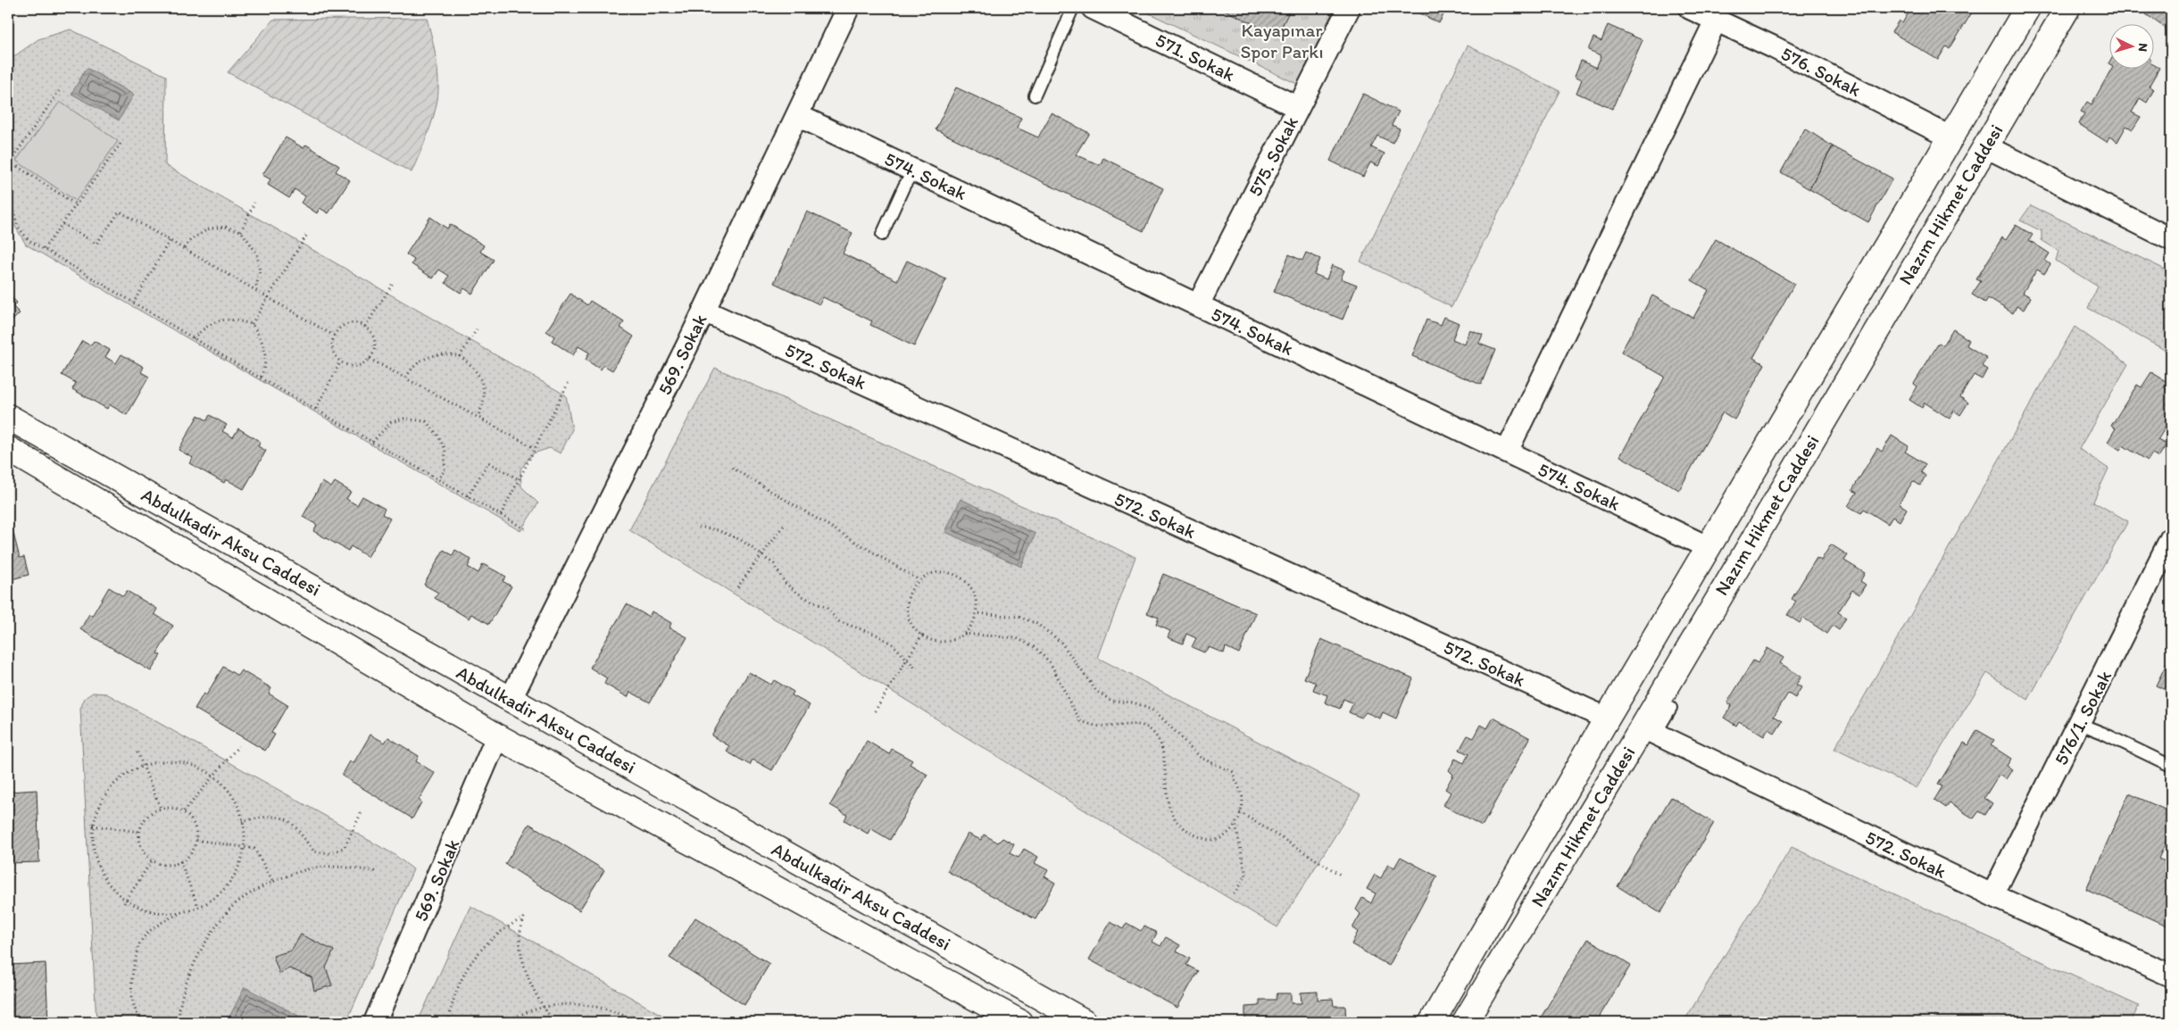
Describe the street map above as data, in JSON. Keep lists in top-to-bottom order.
{
  "streets": {
    "main road": ["Nazım Hikmet Caddesi", "Abdulkadir Aksu Caddesi"],
    "street": [
      "571. Sokak",
      "576. Sokak",
      "575. Sokak",
      "574. Sokak",
      "569. Sokak",
      "572. Sokak",
      "576/1. Sokak"
    ]
  },
  "crossings": [
    ["571. Sokak", "575. Sokak"],
    ["576. Sokak", "Nazım Hikmet Caddesi"],
    ["575. Sokak", "574. Sokak"],
    ["574. Sokak", "Nazım Hikmet Caddesi"],
    ["574. Sokak", "569. Sokak"],
    ["Nazım Hikmet Caddesi", "572. Sokak"],
    ["569. Sokak", "572. Sokak"],
    ["569. Sokak", "Abdulkadir Aksu Caddesi"],
    ["572. Sokak", "576/1. Sokak"]
  ],
  "parks": ["Kayapınar Spor Parkı"],
  "north": "right"
}
